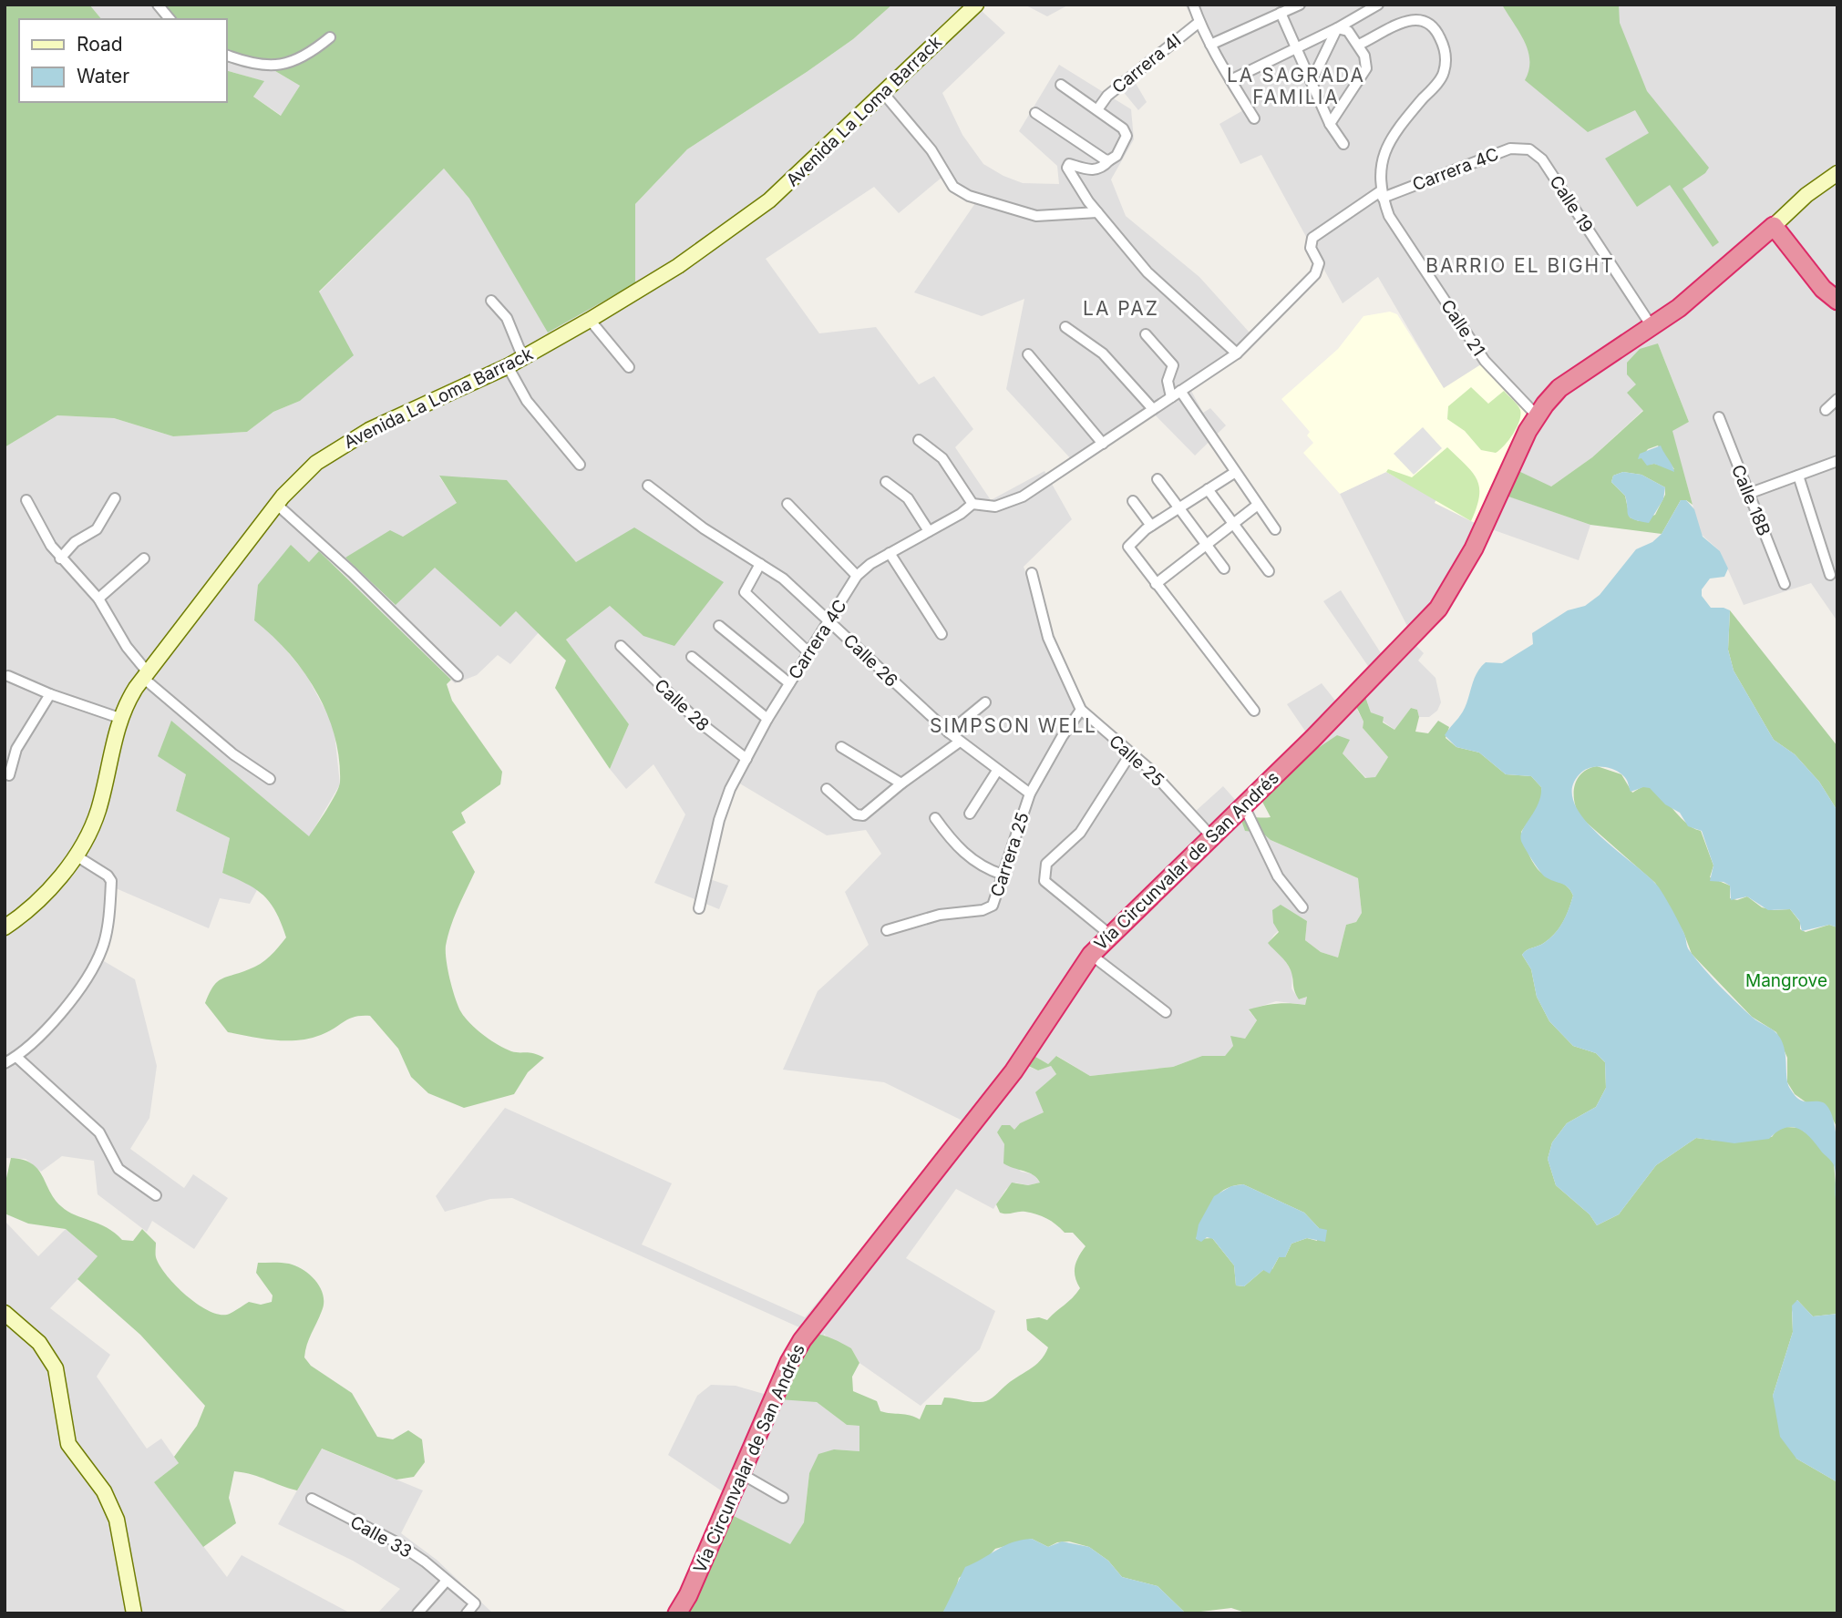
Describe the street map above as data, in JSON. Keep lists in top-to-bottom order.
{
  "streets": {
    "highway": ["Vía Circunvalar de San Andrés"],
    "main road": ["Avenida La Loma Barrack"],
    "street": [
      "Carrera 4I",
      "Carrera 4C",
      "Calle 19",
      "Calle 21",
      "Calle 18B",
      "Calle 26",
      "Calle 28",
      "Calle 25",
      "Carrera 25",
      "Calle 33"
    ]
  },
  "crossings": [
    ["Carrera 4C", "Calle 19"],
    ["Carrera 4C", "Calle 21"],
    ["Carrera 4C", "Calle 26"],
    ["Carrera 4C", "Calle 28"],
    ["Calle 19", "Vía Circunvalar de San Andrés"],
    ["Calle 21", "Vía Circunvalar de San Andrés"],
    ["Calle 26", "Carrera 25"],
    ["Calle 25", "Carrera 25"],
    ["Calle 25", "Vía Circunvalar de San Andrés"]
  ],
  "districts": [
    "LA SAGRADA FAMILIA",
    "BARRIO EL BIGHT",
    "LA PAZ",
    "SIMPSON WELL"
  ],
  "parks": ["Mangrove"],
  "legend": ["Road", "Water"]
}
